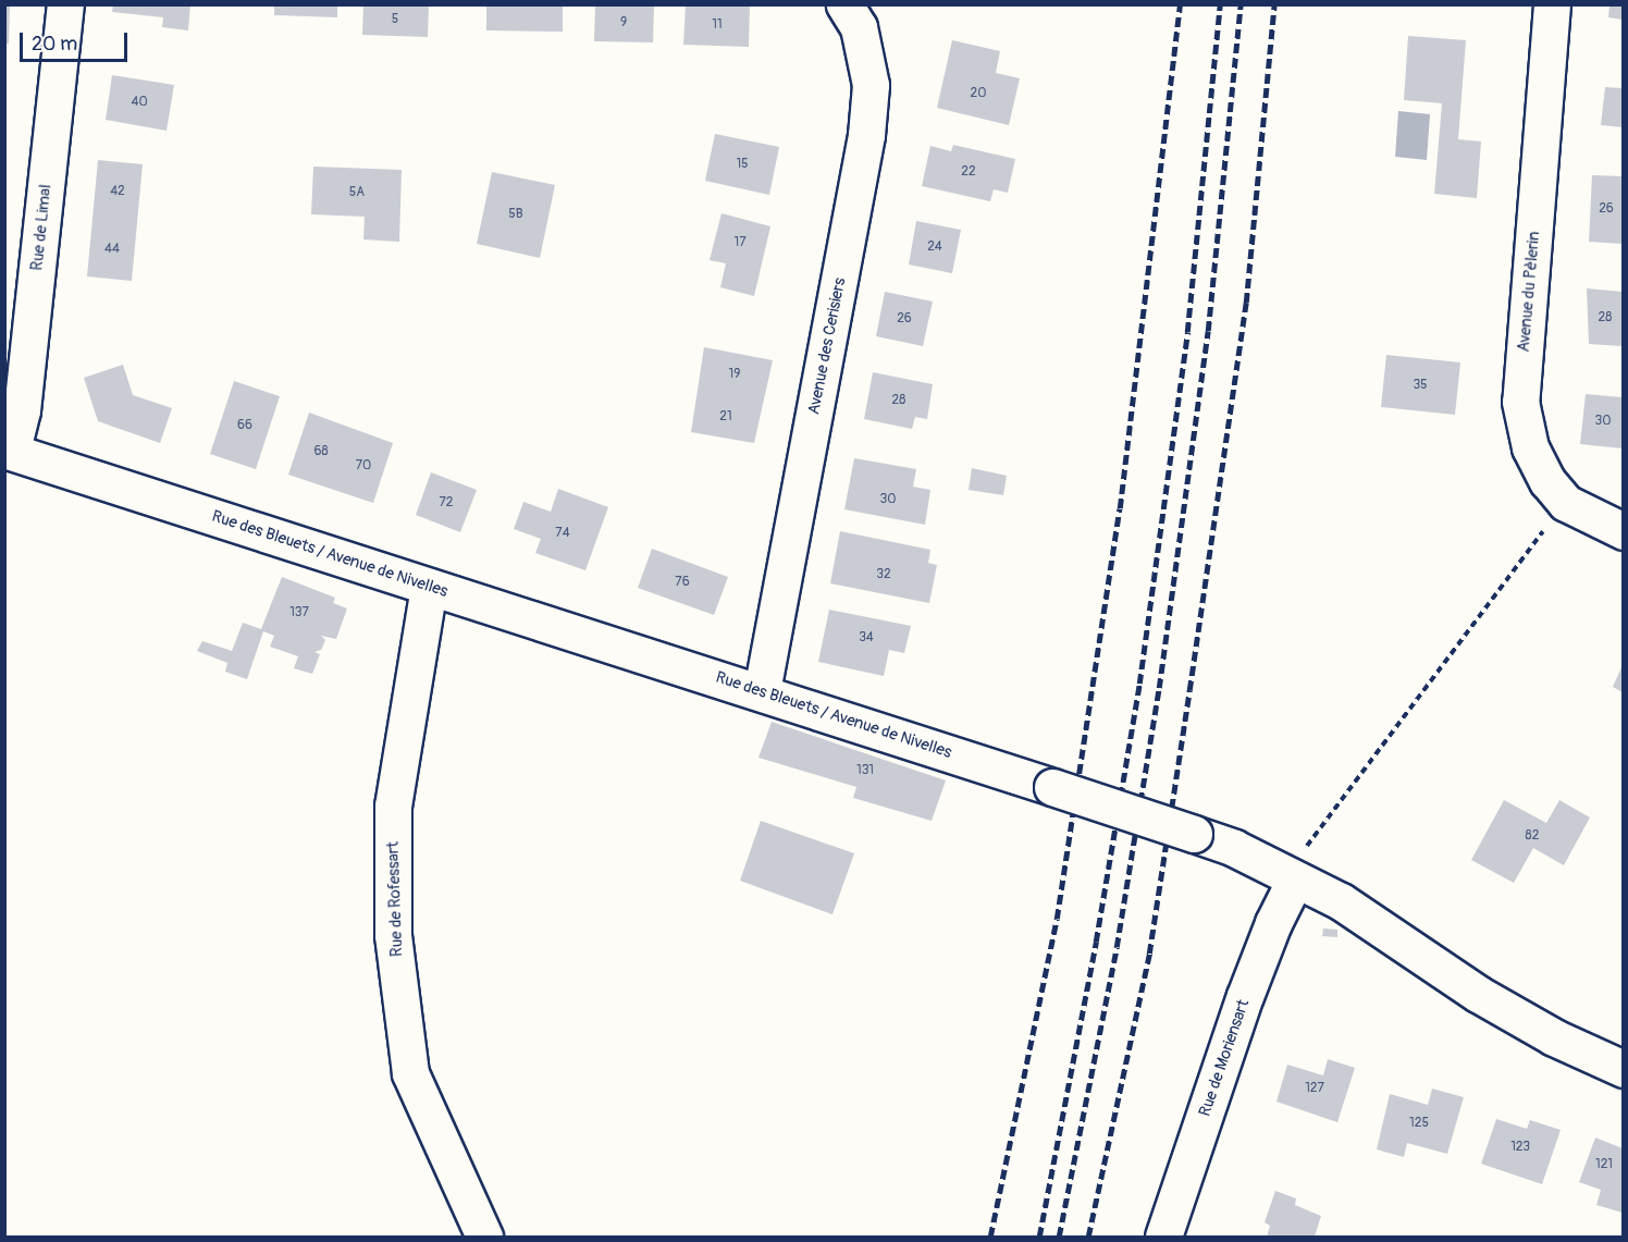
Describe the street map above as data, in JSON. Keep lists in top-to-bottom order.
{
  "streets": {
    "street": [
      "Rue de Limal",
      "Avenue du Pèlerin",
      "Avenue des Cerisiers",
      "Rue des Bleuets / Avenue de Nivelles",
      "Rue de Rofessart",
      "Rue de Moriensart"
    ]
  },
  "crossings": [
    ["Rue de Limal", "Rue des Bleuets / Avenue de Nivelles"],
    ["Avenue des Cerisiers", "Rue des Bleuets / Avenue de Nivelles"],
    ["Rue des Bleuets / Avenue de Nivelles", "Rue de Rofessart"],
    ["Rue des Bleuets / Avenue de Nivelles", "Rue de Moriensart"]
  ],
  "house_numbers": [
    "5",
    "9",
    "11",
    "20",
    "40",
    "15",
    "22",
    "42",
    "5A",
    "26",
    "5B",
    "17",
    "24",
    "44",
    "28",
    "26",
    "19",
    "35",
    "28",
    "21",
    "30",
    "66",
    "68",
    "70",
    "30",
    "72",
    "74",
    "32",
    "76",
    "137",
    "34",
    "131",
    "82",
    "127",
    "125",
    "123",
    "121"
  ],
  "scale_bar": "20 m"
}
